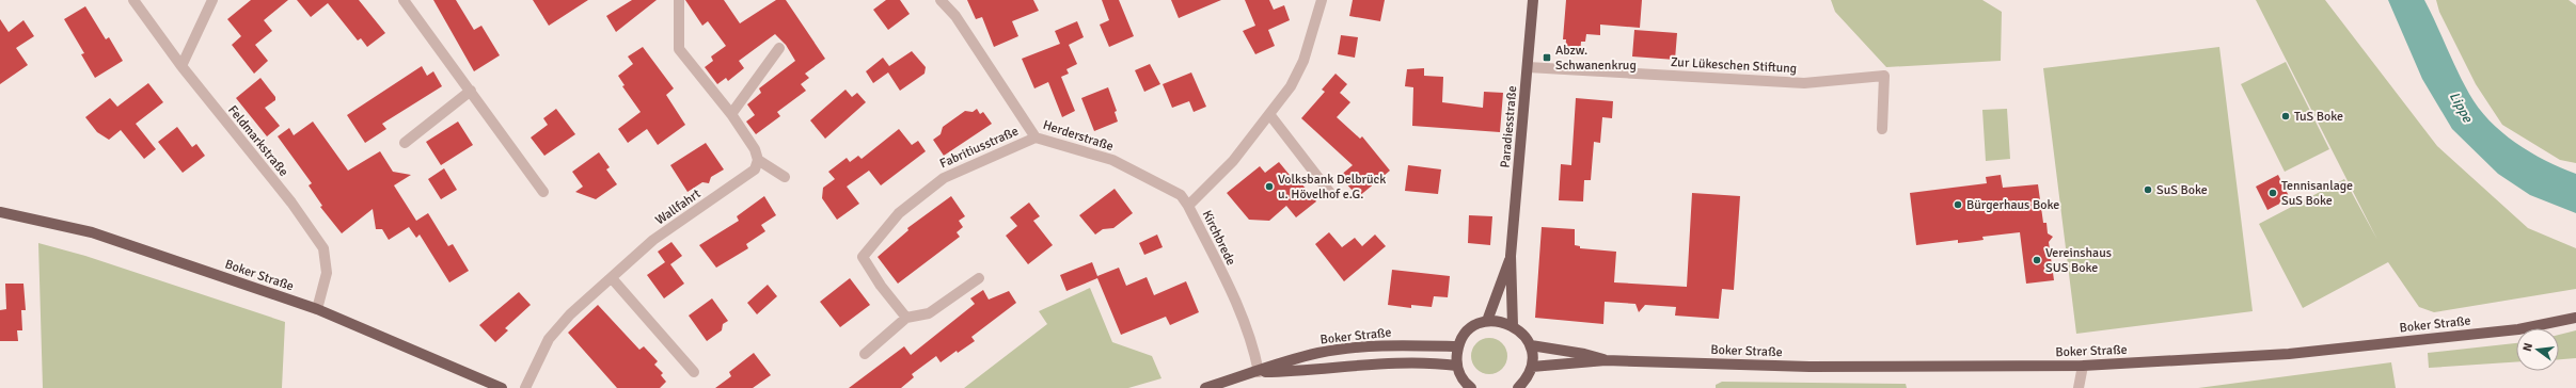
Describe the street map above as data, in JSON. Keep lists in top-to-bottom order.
{
  "streets": {
    "main road": ["Paradiesstraße", "Boker Straße"],
    "street": [
      "Zur Lükeschen Stiftung",
      "Herderstraße",
      "Feldmarkstraße",
      "Fabritiusstraße",
      "Wallfahrt",
      "Kirchbrede"
    ]
  },
  "crossings": [
    ["Zur Lükeschen Stiftung", "Paradiesstraße"],
    ["Herderstraße", "Fabritiusstraße"],
    ["Herderstraße", "Kirchbrede"],
    ["Feldmarkstraße", "Boker Straße"],
    ["Kirchbrede", "Boker Straße"]
  ],
  "water": ["Lippe"],
  "places": {
    "transit": ["Abzw. Schwanenkrug"],
    "other": [
      "TuS Boke",
      "Volksbank Delbrück u. Hövelhof e.G.",
      "SuS Boke",
      "Tennisanlage SuS Boke",
      "Bürgerhaus Boke",
      "Vereinshaus SUS Boke"
    ]
  },
  "north": "left"
}
